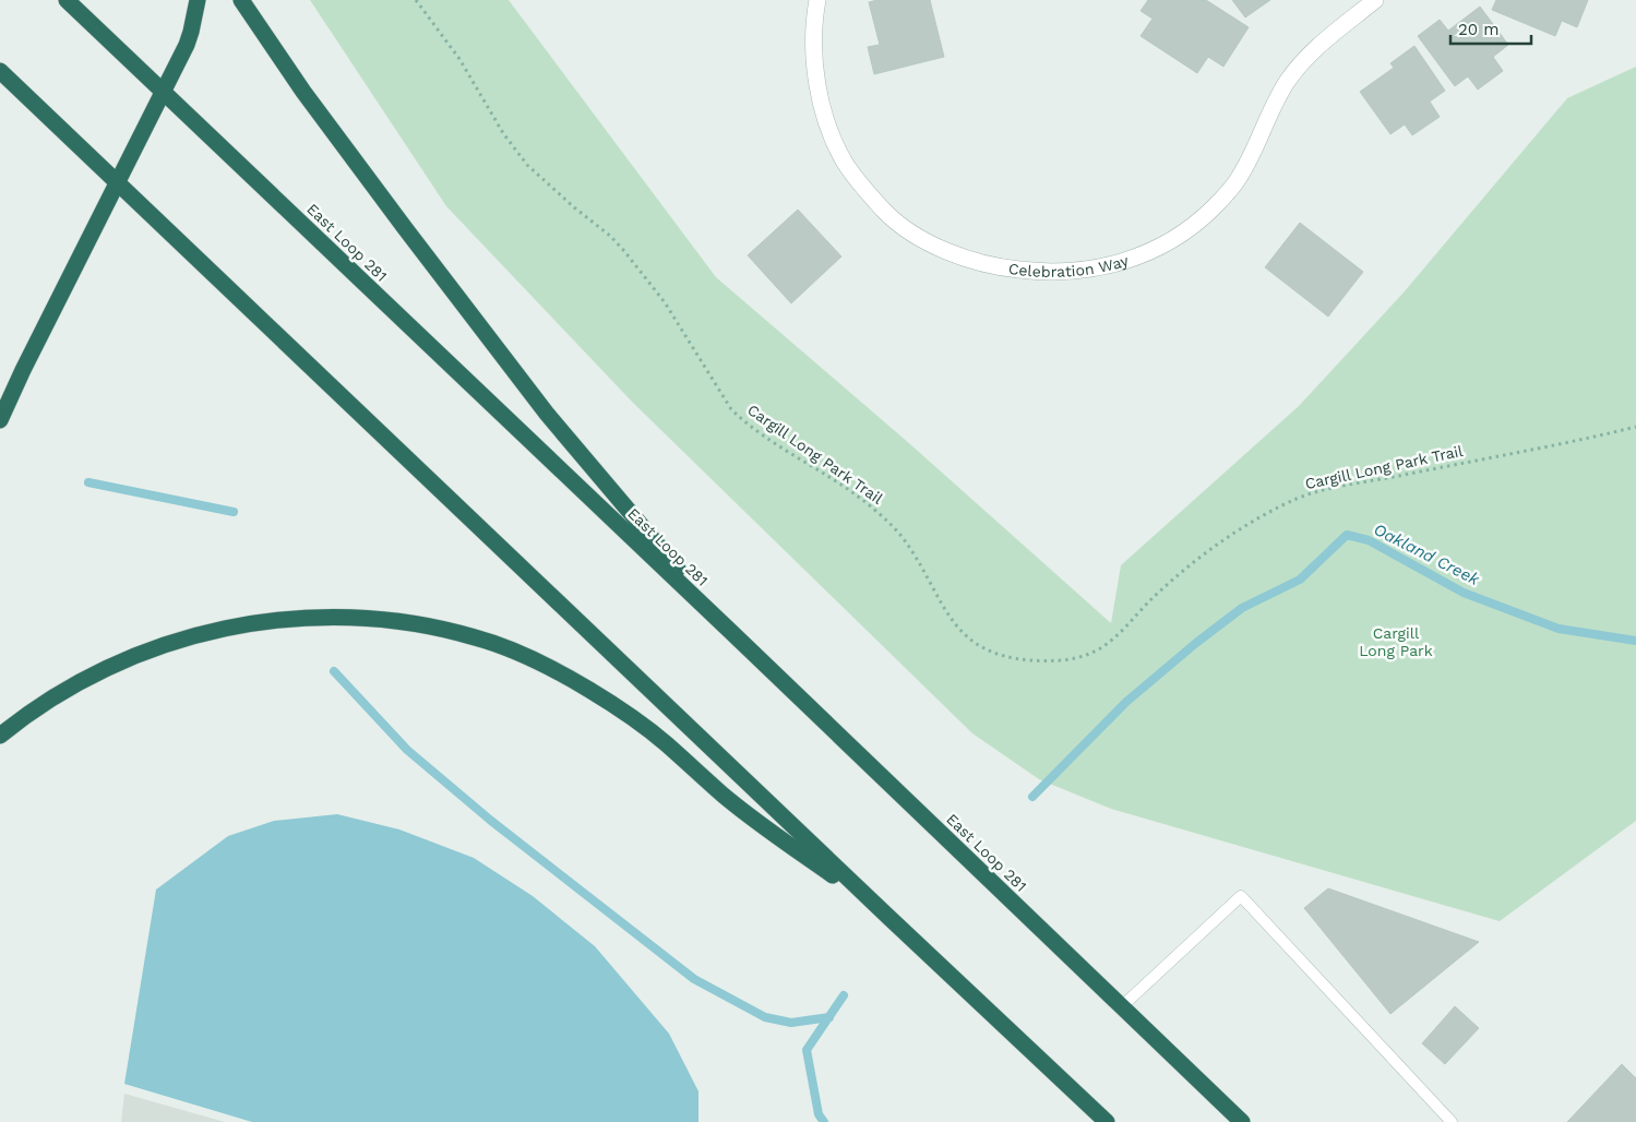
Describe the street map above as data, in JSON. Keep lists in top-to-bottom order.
{
  "streets": {
    "highway": ["East Loop 281"],
    "street": ["Celebration Way"],
    "path": ["Cargill Long Park Trail"]
  },
  "water": ["Oakland Creek"],
  "parks": ["Cargill Long Park"],
  "scale_bar": "20 m"
}
